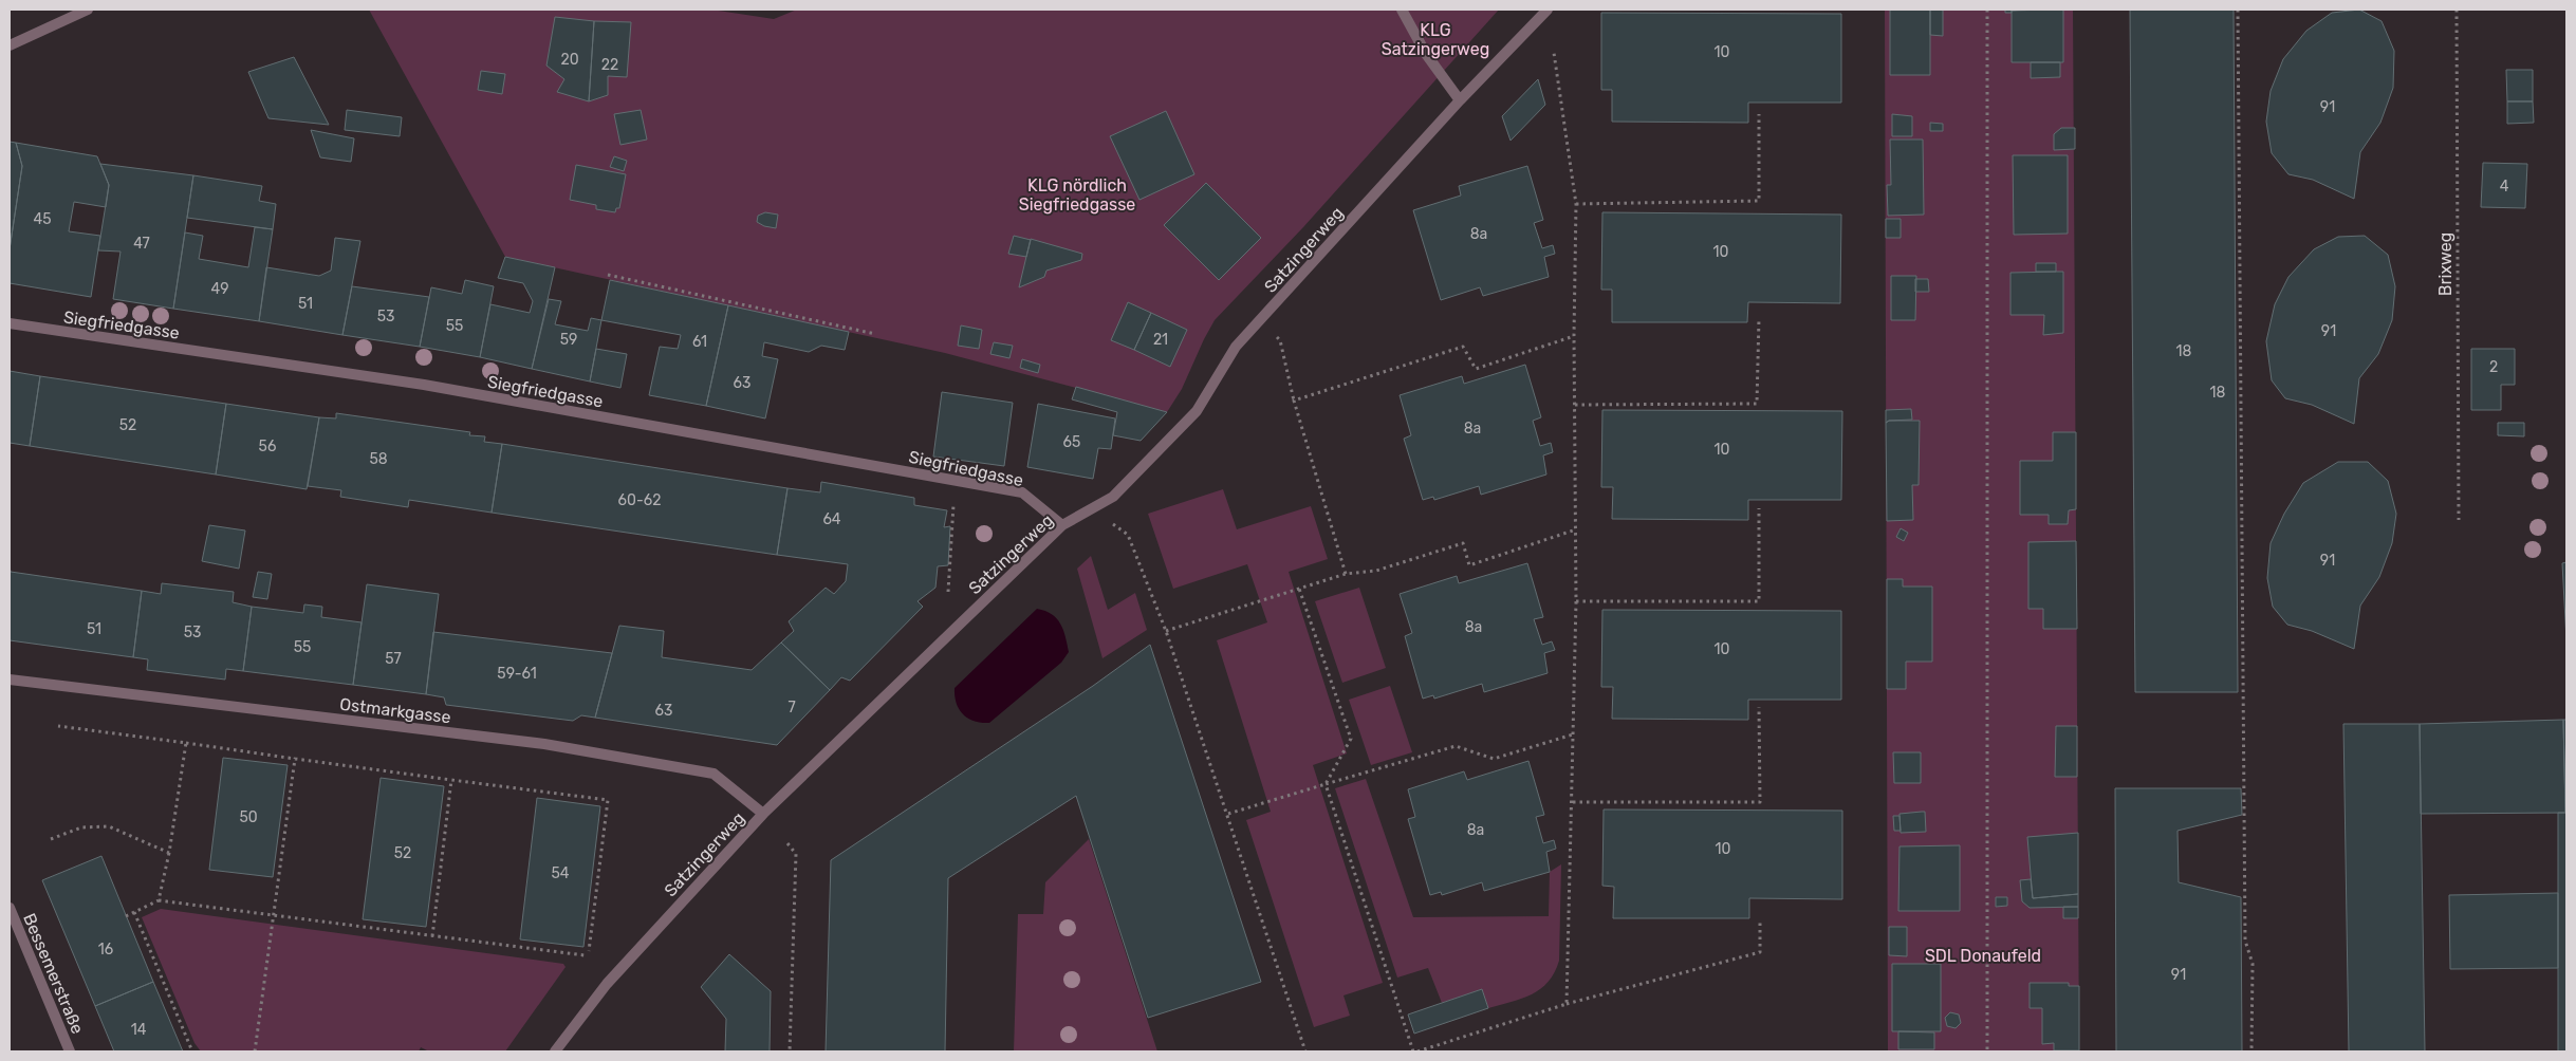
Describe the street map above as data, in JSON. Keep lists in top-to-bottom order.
{
  "streets": {
    "street": [
      "Satzingerweg",
      "Siegfriedgasse",
      "Ostmarkgasse",
      "Bessemerstraße"
    ],
    "path": ["Brixweg"]
  },
  "crossings": [
    ["Satzingerweg", "Siegfriedgasse"],
    ["Satzingerweg", "Ostmarkgasse"]
  ],
  "parks": ["KLG Satzingerweg", "KLG nördlich Siegfriedgasse", "SDL Donaufeld"],
  "house_numbers": [
    "10",
    "20",
    "22",
    "91",
    "4",
    "45",
    "8a",
    "47",
    "10",
    "49",
    "51",
    "53",
    "55",
    "91",
    "59",
    "21",
    "61",
    "18",
    "2",
    "63",
    "18",
    "52",
    "8a",
    "65",
    "56",
    "10",
    "58",
    "60-62",
    "64",
    "91",
    "8a",
    "51",
    "53",
    "55",
    "10",
    "57",
    "59-61",
    "7",
    "63",
    "50",
    "8a",
    "10",
    "52",
    "54",
    "16",
    "91",
    "14"
  ]
}
